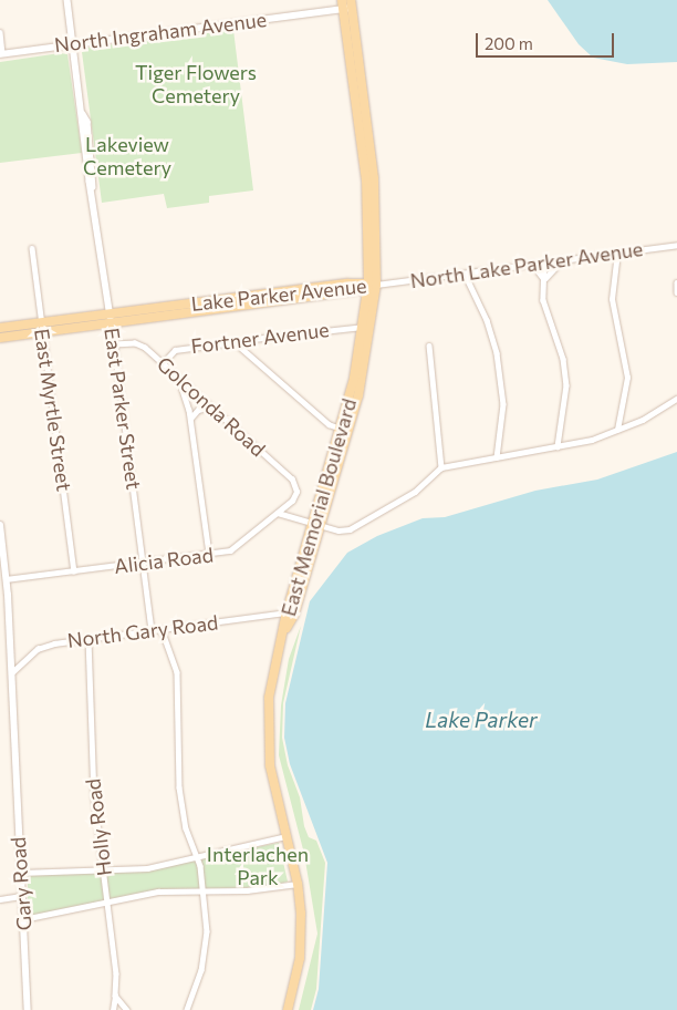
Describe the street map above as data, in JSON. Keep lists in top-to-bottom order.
{
  "streets": {
    "main road": ["Lake Parker Avenue", "East Memorial Boulevard", "Gary Road"],
    "street": [
      "North Ingraham Avenue",
      "North Lake Parker Avenue",
      "Fortner Avenue",
      "Golconda Road",
      "East Parker Street",
      "East Myrtle Street",
      "Alicia Road",
      "North Gary Road",
      "Holly Road"
    ]
  },
  "crossings": [
    ["North Ingraham Avenue", "East Parker Street"],
    ["North Ingraham Avenue", "East Memorial Boulevard"],
    ["North Lake Parker Avenue", "Lake Parker Avenue"],
    ["North Lake Parker Avenue", "East Memorial Boulevard"],
    ["Lake Parker Avenue", "East Parker Street"],
    ["Lake Parker Avenue", "East Myrtle Street"],
    ["Lake Parker Avenue", "East Memorial Boulevard"],
    ["Fortner Avenue", "Golconda Road"],
    ["Fortner Avenue", "East Memorial Boulevard"],
    ["Golconda Road", "East Parker Street"],
    ["Golconda Road", "Alicia Road"],
    ["East Parker Street", "Alicia Road"],
    ["East Parker Street", "North Gary Road"],
    ["East Myrtle Street", "Alicia Road"],
    ["East Memorial Boulevard", "North Gary Road"],
    ["Alicia Road", "Gary Road"],
    ["North Gary Road", "Holly Road"],
    ["North Gary Road", "Gary Road"]
  ],
  "water": ["Lake Parker"],
  "parks": ["Tiger Flowers Cemetery", "Lakeview Cemetery", "Interlachen Park"],
  "scale_bar": "200 m"
}
